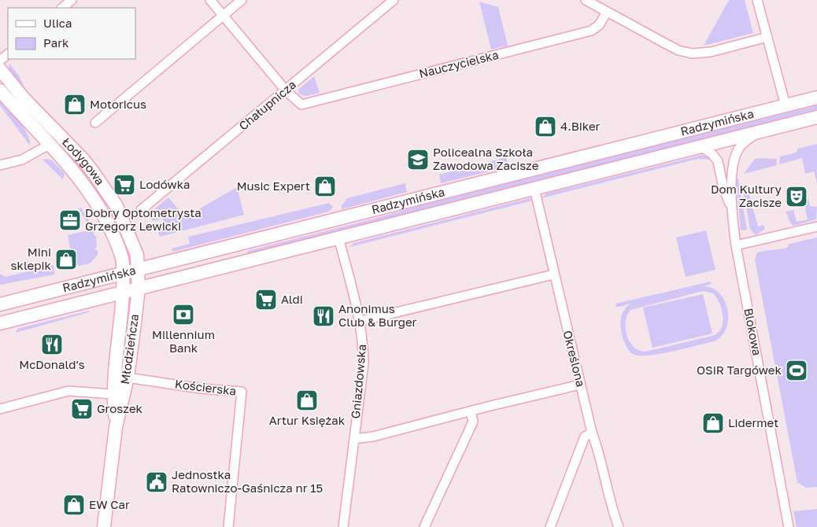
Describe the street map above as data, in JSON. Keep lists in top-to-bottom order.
{
  "streets": {
    "main road": ["Radzymińska", "Łodygowa", "Młodzieńcza"],
    "street": [
      "Nauczycielska",
      "Chałupnicza",
      "Blokowa",
      "Określona",
      "Gniazdowska",
      "Kościerska"
    ]
  },
  "crossings": [
    ["Nauczycielska", "Chałupnicza"],
    ["Radzymińska", "Łodygowa"],
    ["Radzymińska", "Blokowa"],
    ["Radzymińska", "Młodzieńcza"],
    ["Radzymińska", "Określona"],
    ["Radzymińska", "Gniazdowska"],
    ["Łodygowa", "Młodzieńcza"],
    ["Młodzieńcza", "Kościerska"]
  ],
  "places": {
    "shop": [
      "Motoricus",
      "4.Biker",
      "Music Expert",
      "Mini sklepik",
      "Artur Księżak",
      "Lidermet",
      "EW Car"
    ],
    "school or university": ["Policealna Szkoła Zawodowa Zacisze"],
    "supermarket": ["Lodówka", "Aldi", "Groszek"],
    "theatre": ["Dom Kultury Zacisze"],
    "office": ["Dobry Optometrysta Grzegorz Lewicki"],
    "bank": ["Millennium Bank"],
    "restaurant": ["Anonimus Club & Burger", "McDonald's"],
    "sports": ["OSiR Targówek"],
    "public building": ["Jednostka Ratowniczo-Gaśnicza nr 15"]
  },
  "legend": ["Ulica", "Park"]
}
